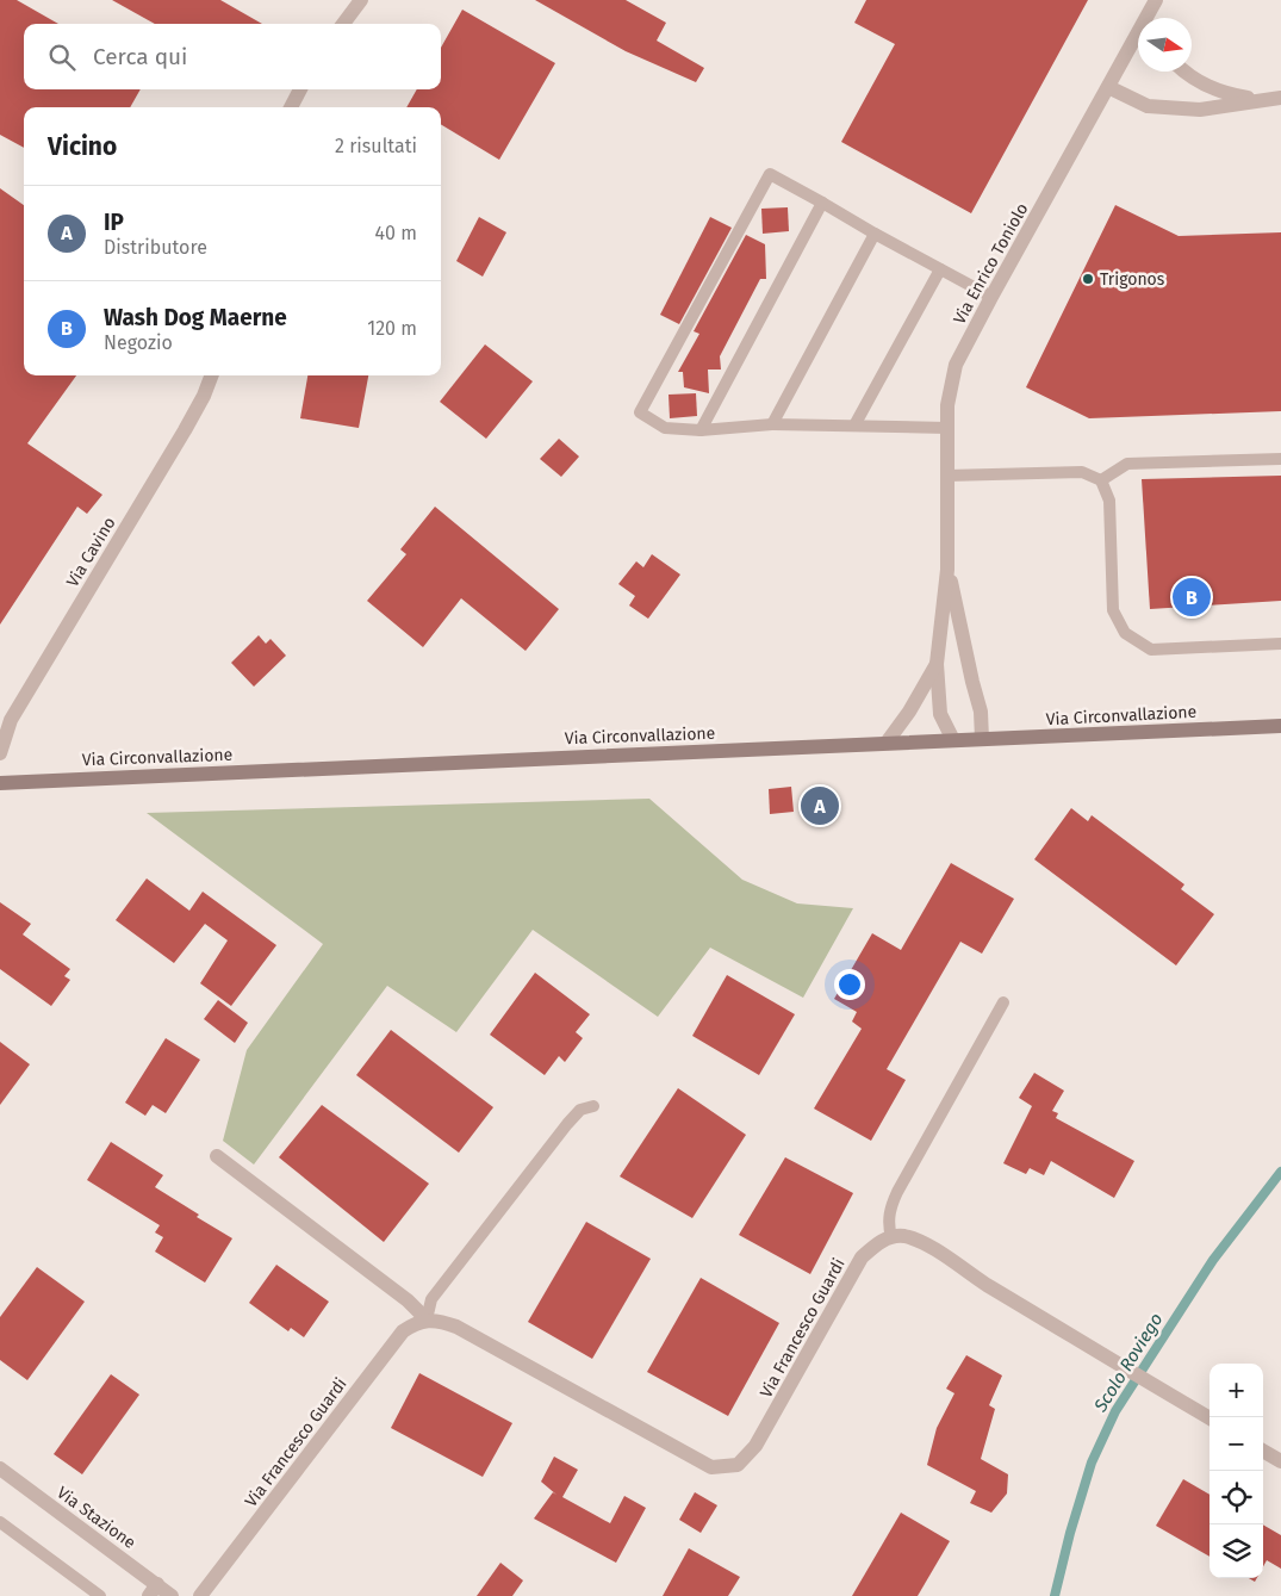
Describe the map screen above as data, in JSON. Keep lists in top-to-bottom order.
{
  "streets": {
    "main road": ["Via Circonvallazione"],
    "street": [
      "Via Enrico Toniolo",
      "Via Cavino",
      "Via Francesco Guardi",
      "Via Stazione"
    ]
  },
  "crossings": [
    ["Via Enrico Toniolo", "Via Circonvallazione"]
  ],
  "water": ["Scolo Roviego"],
  "places": ["Trigonos"],
  "north": "right",
  "page": {
    "search": "Cerca qui",
    "heading": ["Vicino", "2 risultati"],
    "list": [
      {
        "mark": "A",
        "name": "IP",
        "note": "Distributore",
        "value": "40 m"
      },
      {
        "mark": "B",
        "name": "Wash Dog Maerne",
        "note": "Negozio",
        "value": "120 m"
      }
    ],
    "pins": ["B", "A"],
    "map_buttons": ["+", "−"]
  }
}
